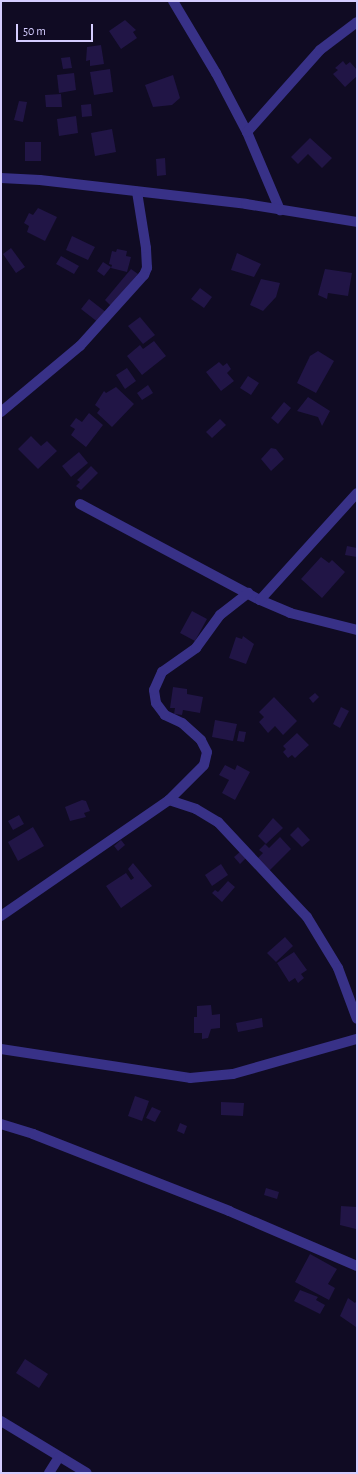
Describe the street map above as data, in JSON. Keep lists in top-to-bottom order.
{
  "scale_bar": "50 m"
}
